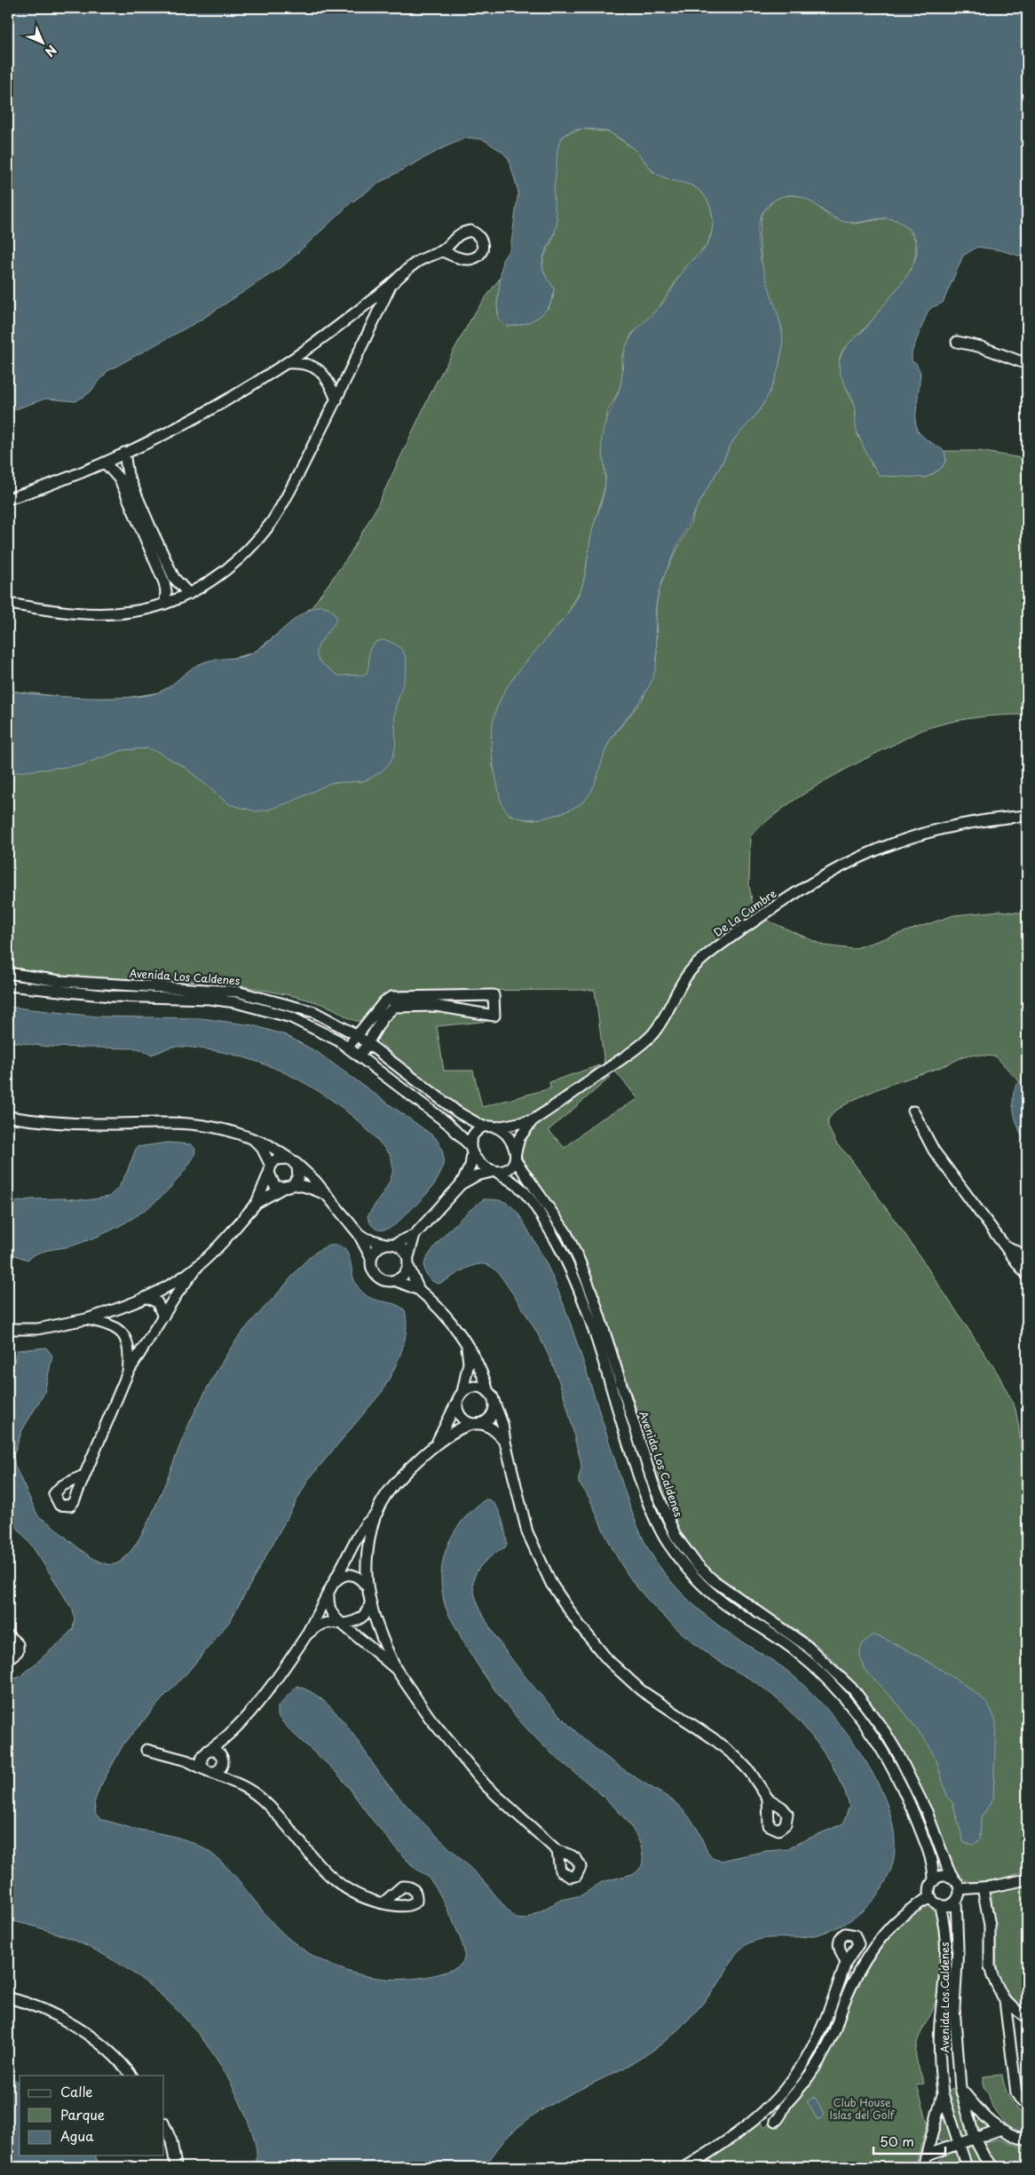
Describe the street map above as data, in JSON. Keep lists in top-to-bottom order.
{
  "streets": {
    "street": ["De La Cumbre", "Avenida Los Caldenes"]
  },
  "parks": ["Club House Islas del Golf"],
  "legend": ["Calle", "Parque", "Agua"],
  "scale_bar": "50 m",
  "north": "bottom right"
}
